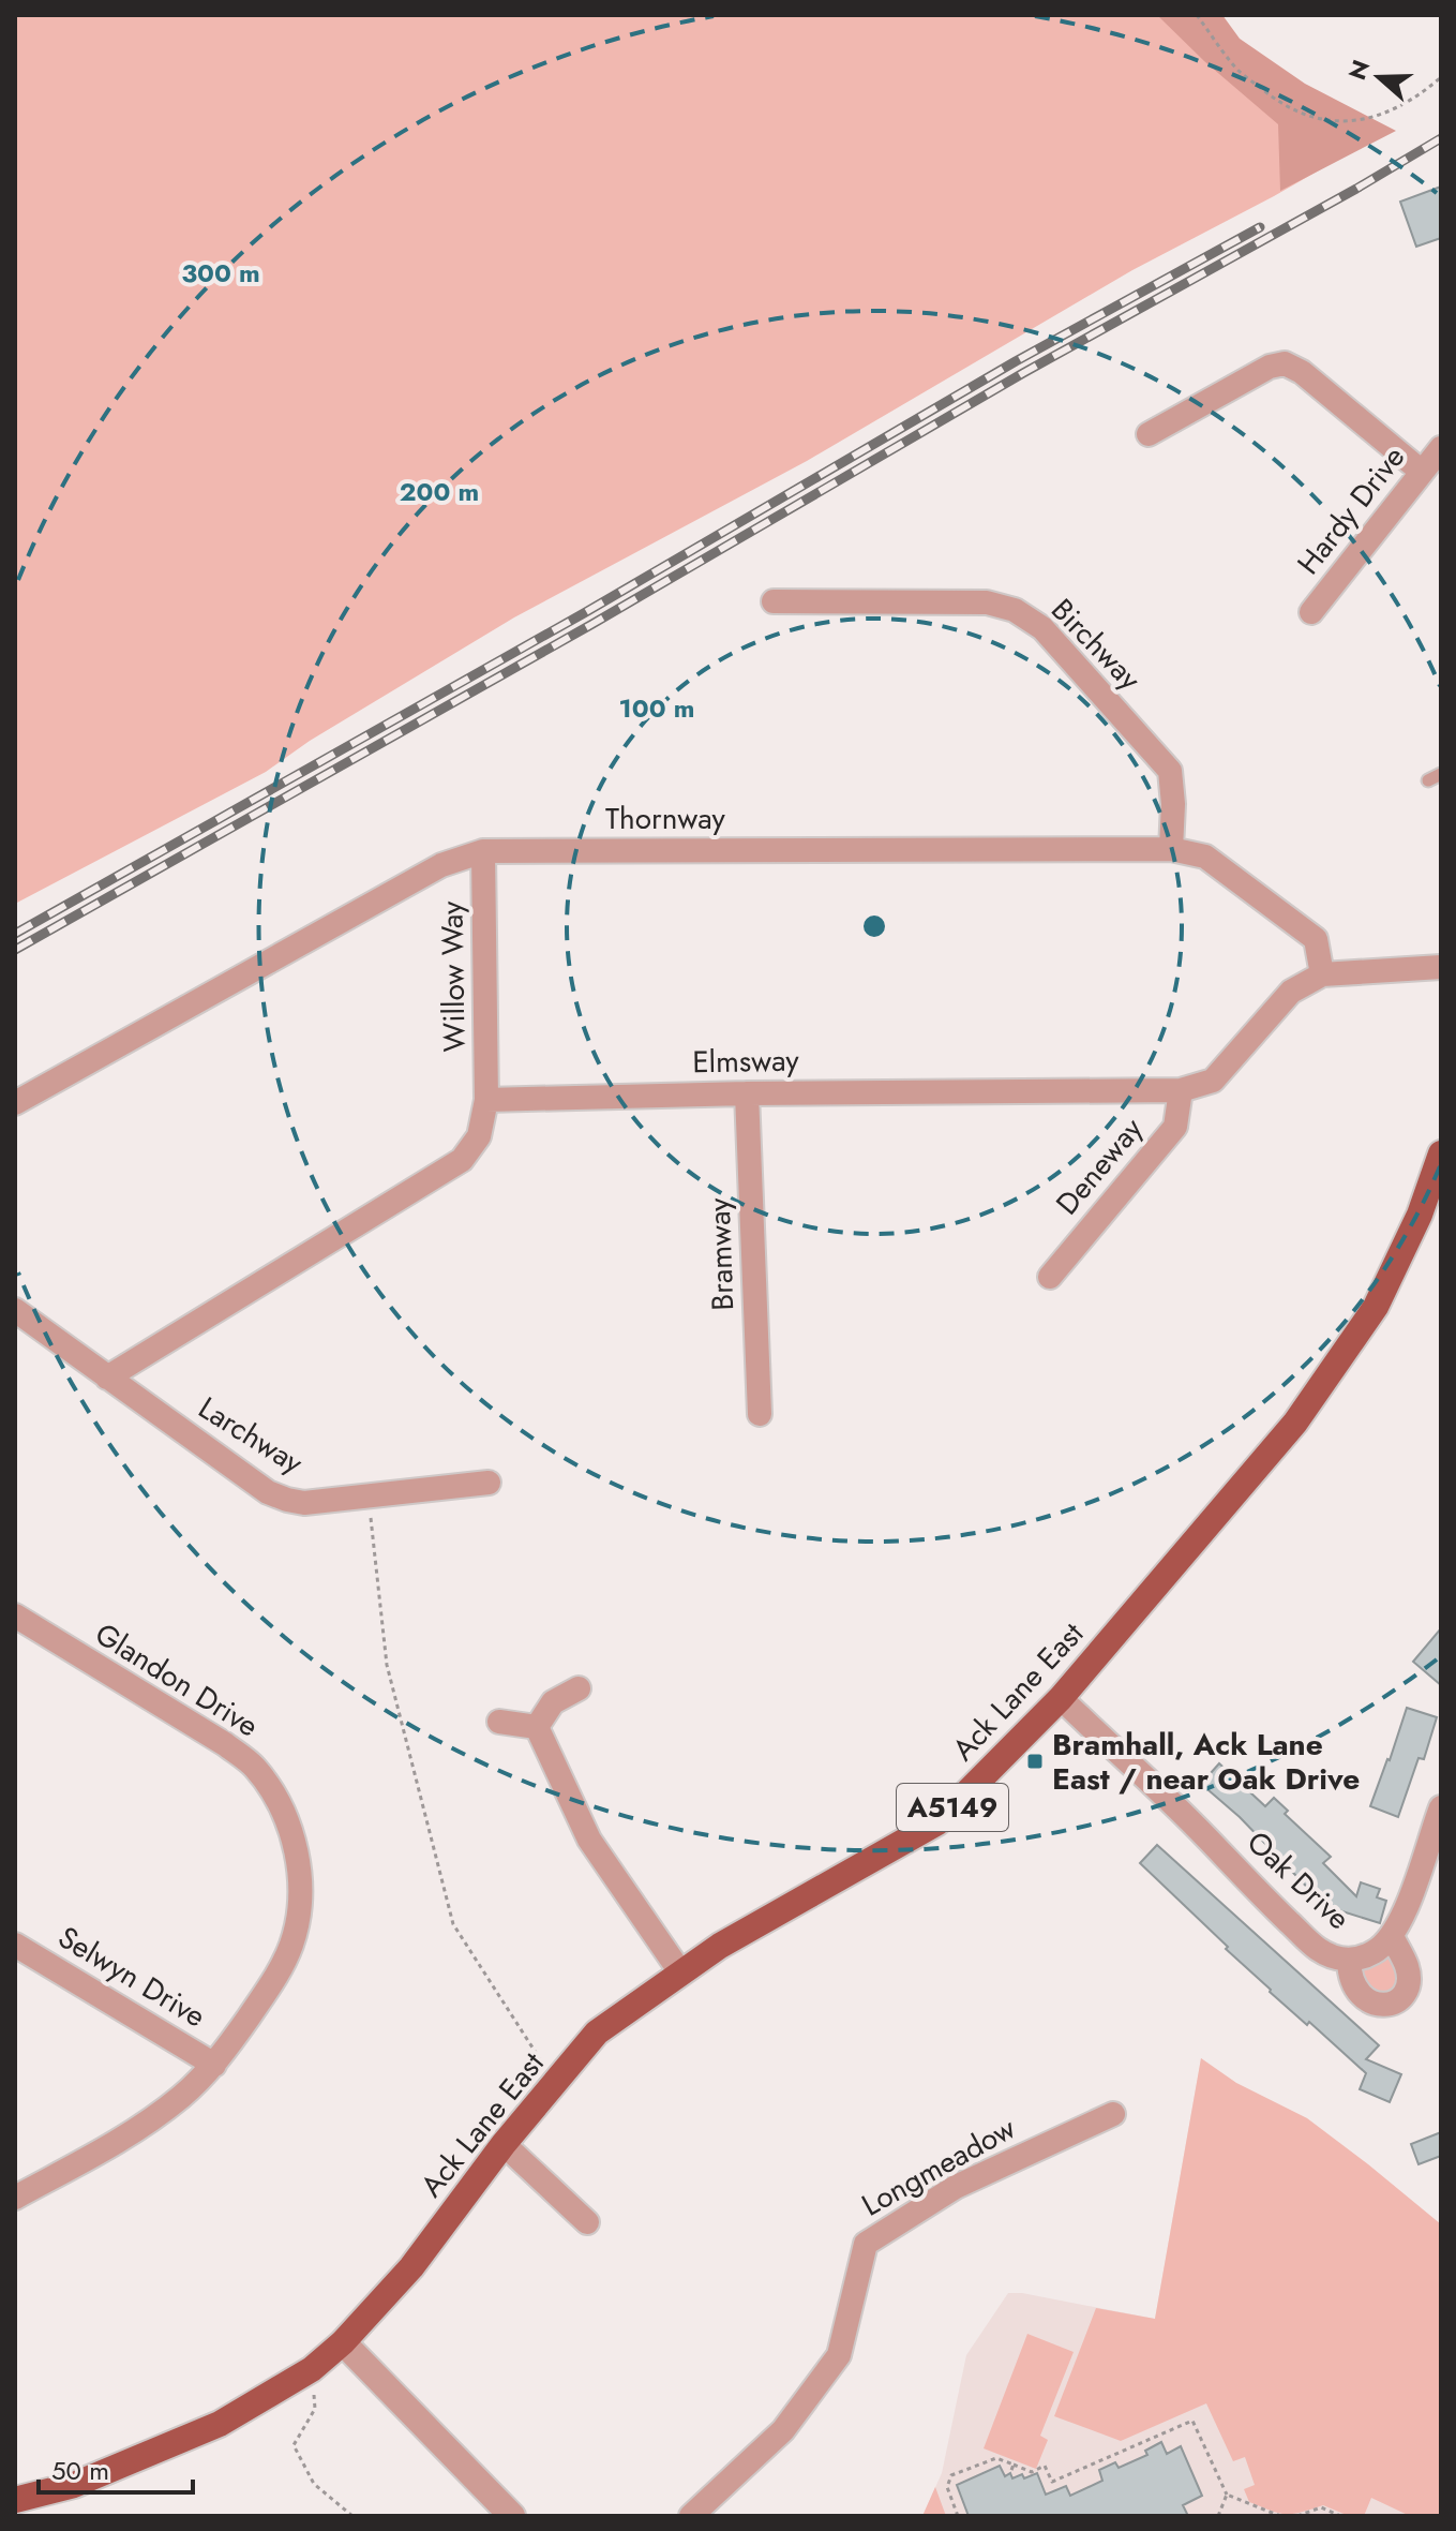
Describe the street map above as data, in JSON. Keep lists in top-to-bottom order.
{
  "streets": {
    "main road": ["Ack Lane East", "A5149"],
    "street": [
      "Hardy Drive",
      "Birchway",
      "Thornway",
      "Willow Way",
      "Elmsway",
      "Deneway",
      "Bramway",
      "Larchway",
      "Glandon Drive",
      "Oak Drive",
      "Selwyn Drive",
      "Longmeadow"
    ]
  },
  "crossings": [
    ["Birchway", "Thornway"],
    ["Thornway", "Willow Way"],
    ["Thornway", "Elmsway"],
    ["Willow Way", "Elmsway"],
    ["Elmsway", "Deneway"],
    ["Elmsway", "Bramway"],
    ["Glandon Drive", "Selwyn Drive"],
    ["Ack Lane East", "A5149"],
    ["Ack Lane East", "Oak Drive"]
  ],
  "places": {
    "transit": ["Bramhall, Ack Lane East / near Oak Drive"]
  },
  "scale_bar": "50 m",
  "north": "left",
  "rings": ["300 m", "200 m", "100 m"]
}
